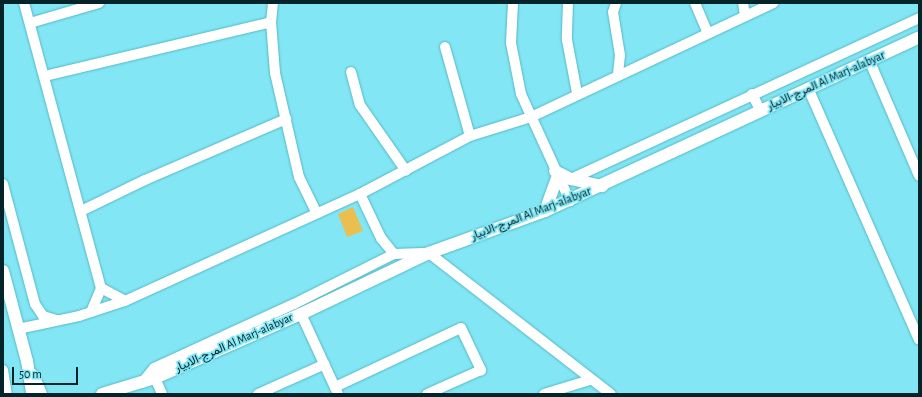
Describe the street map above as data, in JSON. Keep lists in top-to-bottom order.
{
  "streets": {
    "main road": ["المرج-الابيار Al Marj-alabyar"]
  },
  "scale_bar": "50 m"
}
